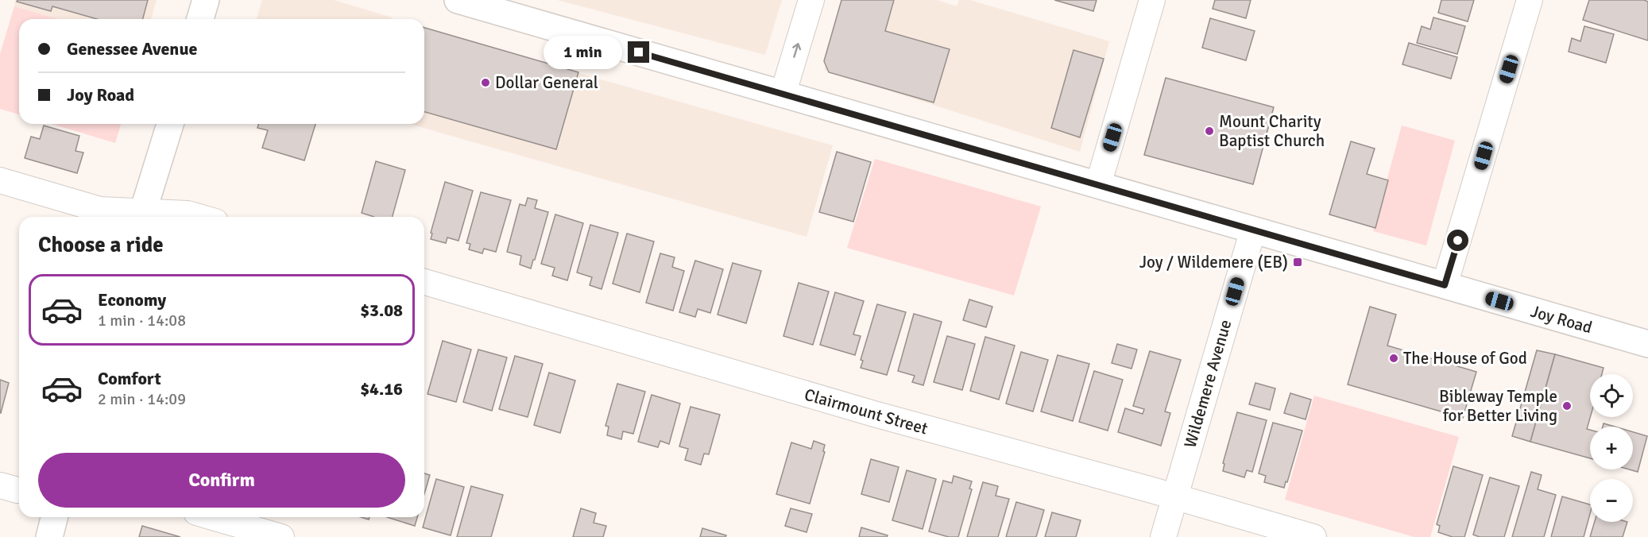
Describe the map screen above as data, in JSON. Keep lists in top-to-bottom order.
{
  "streets": {
    "street": ["Joy Road", "Wildemere Avenue", "Clairmount Street"]
  },
  "crossings": [
    ["Joy Road", "Wildemere Avenue"],
    ["Wildemere Avenue", "Clairmount Street"]
  ],
  "places": {
    "other": [
      "Dollar General",
      "Mount Charity Baptist Church",
      "The House of God",
      "Bibleway Temple for Better Living"
    ],
    "transit": ["Joy / Wildemere (EB)"]
  },
  "page": {
    "banner": ["Genessee Avenue", "Joy Road"],
    "bubble": "1 min",
    "heading": "Choose a ride",
    "list": [
      {
        "name": "Economy",
        "note": "1 min · 14:08",
        "value": "$3.08"
      },
      {
        "name": "Comfort",
        "note": "2 min · 14:09",
        "value": "$4.16"
      }
    ],
    "map_buttons": ["+", "−"],
    "buttons": "Confirm"
  }
}
